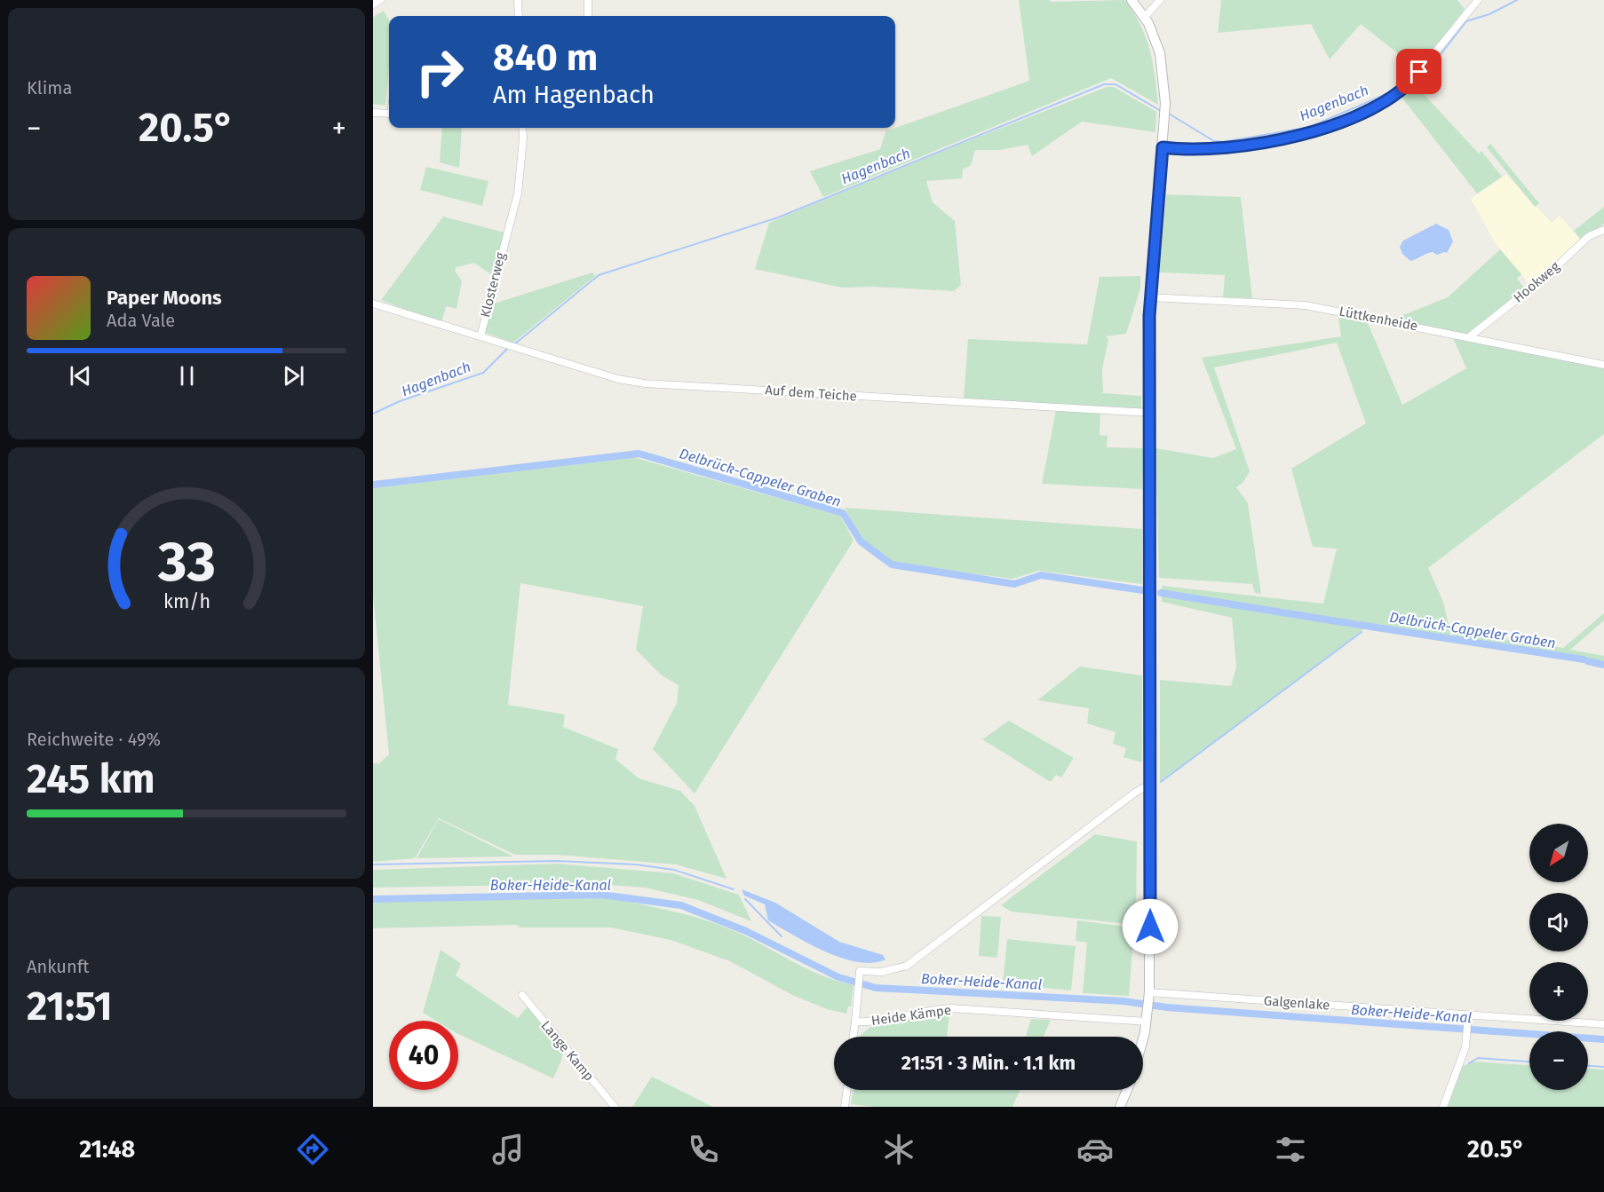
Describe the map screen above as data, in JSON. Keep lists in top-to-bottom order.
{
  "streets": {
    "street": [
      "Hookweg",
      "Klosterweg",
      "Lüttkenheide",
      "Auf dem Teiche",
      "Galgenlake",
      "Heide Kämpe",
      "Lange Kamp"
    ]
  },
  "crossings": [
    ["Hookweg", "Lüttkenheide"],
    ["Klosterweg", "Auf dem Teiche"]
  ],
  "water": ["Hagenbach", "Delbrück-Cappeler Graben", "Boker-Heide-Kanal"],
  "north": "bottom left",
  "page": {
    "tile": [
      "Klima",
      ["Reichweite · 49%", "245 km"],
      ["Ankunft", "21:51"]
    ],
    "turn": ["840 m", "Am Hagenbach"],
    "heat": ["−", "20.5°", "+"],
    "song": ["Paper Moons", "Ada Vale"],
    "map_buttons": ["+", "−"],
    "limit": "40",
    "trip": "21:51 · 3 Min. · 1.1 km",
    "tabs": ["21:48", "20.5°"],
    "gauge": ["33", "km/h"]
  }
}
